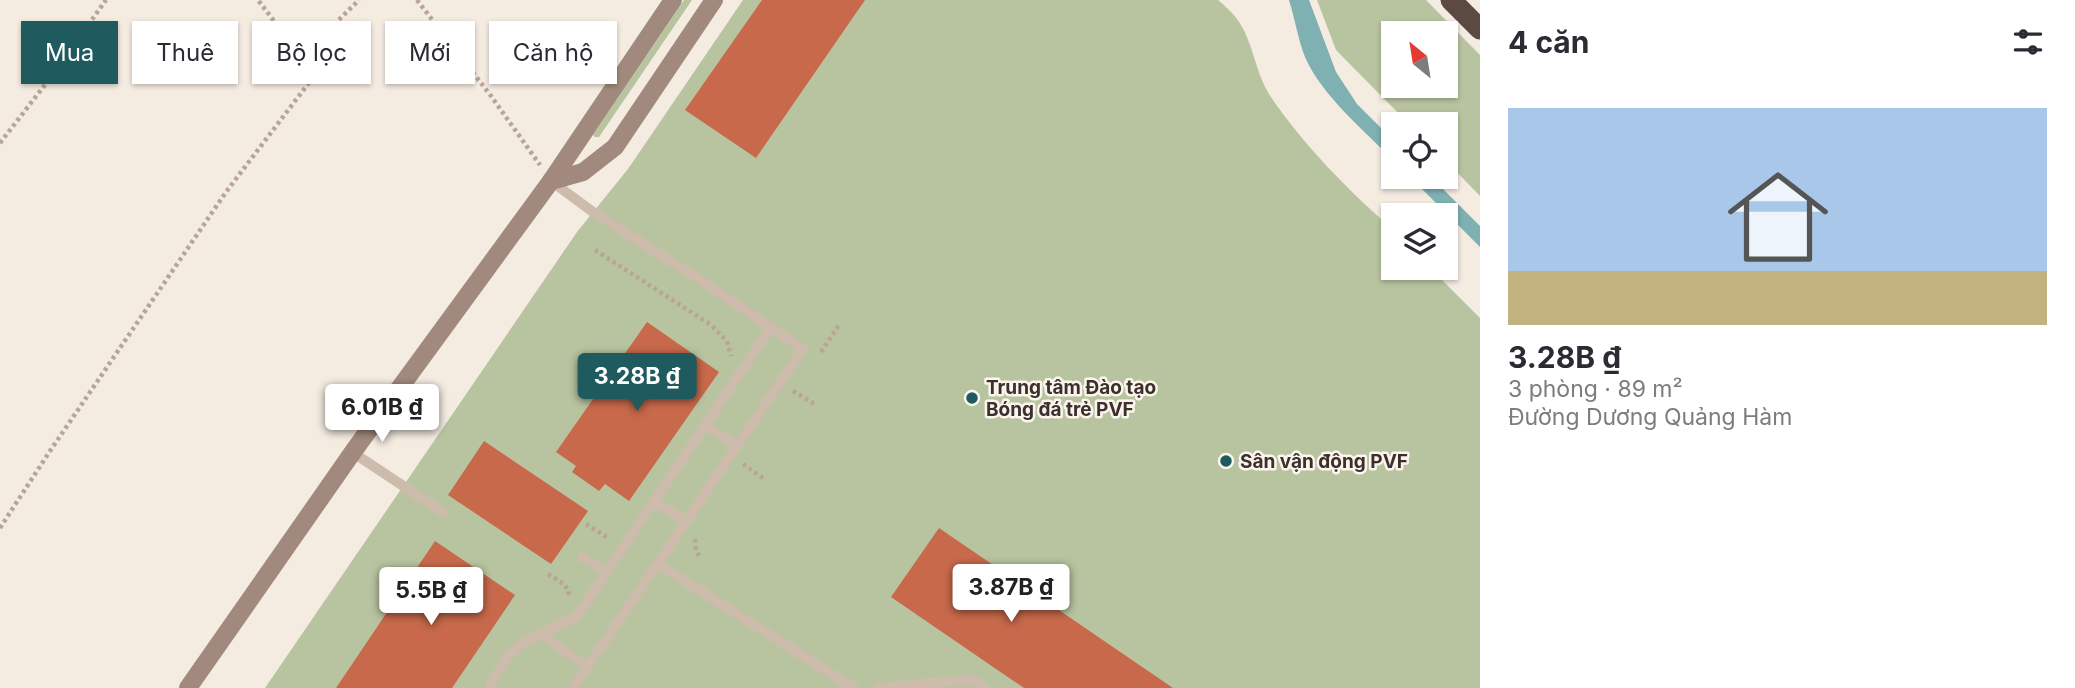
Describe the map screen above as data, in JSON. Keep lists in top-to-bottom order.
{
  "places": ["Trung tâm Đào tạo Bóng đá trẻ PVF", "Sân vận động PVF"],
  "north": "top left",
  "page": {
    "heading": "4 căn",
    "chip": [
      "Mua",
      "Thuê",
      "Bộ lọc",
      "Mới",
      "Căn hộ"
    ],
    "list": [
      {
        "name": "3.28B ₫",
        "note": "3 phòng · 89 m² · Đường Dương Quảng Hàm"
      }
    ],
    "price": [
      "3.28B ₫",
      "6.01B ₫",
      "3.87B ₫",
      "5.5B ₫"
    ]
  }
}
